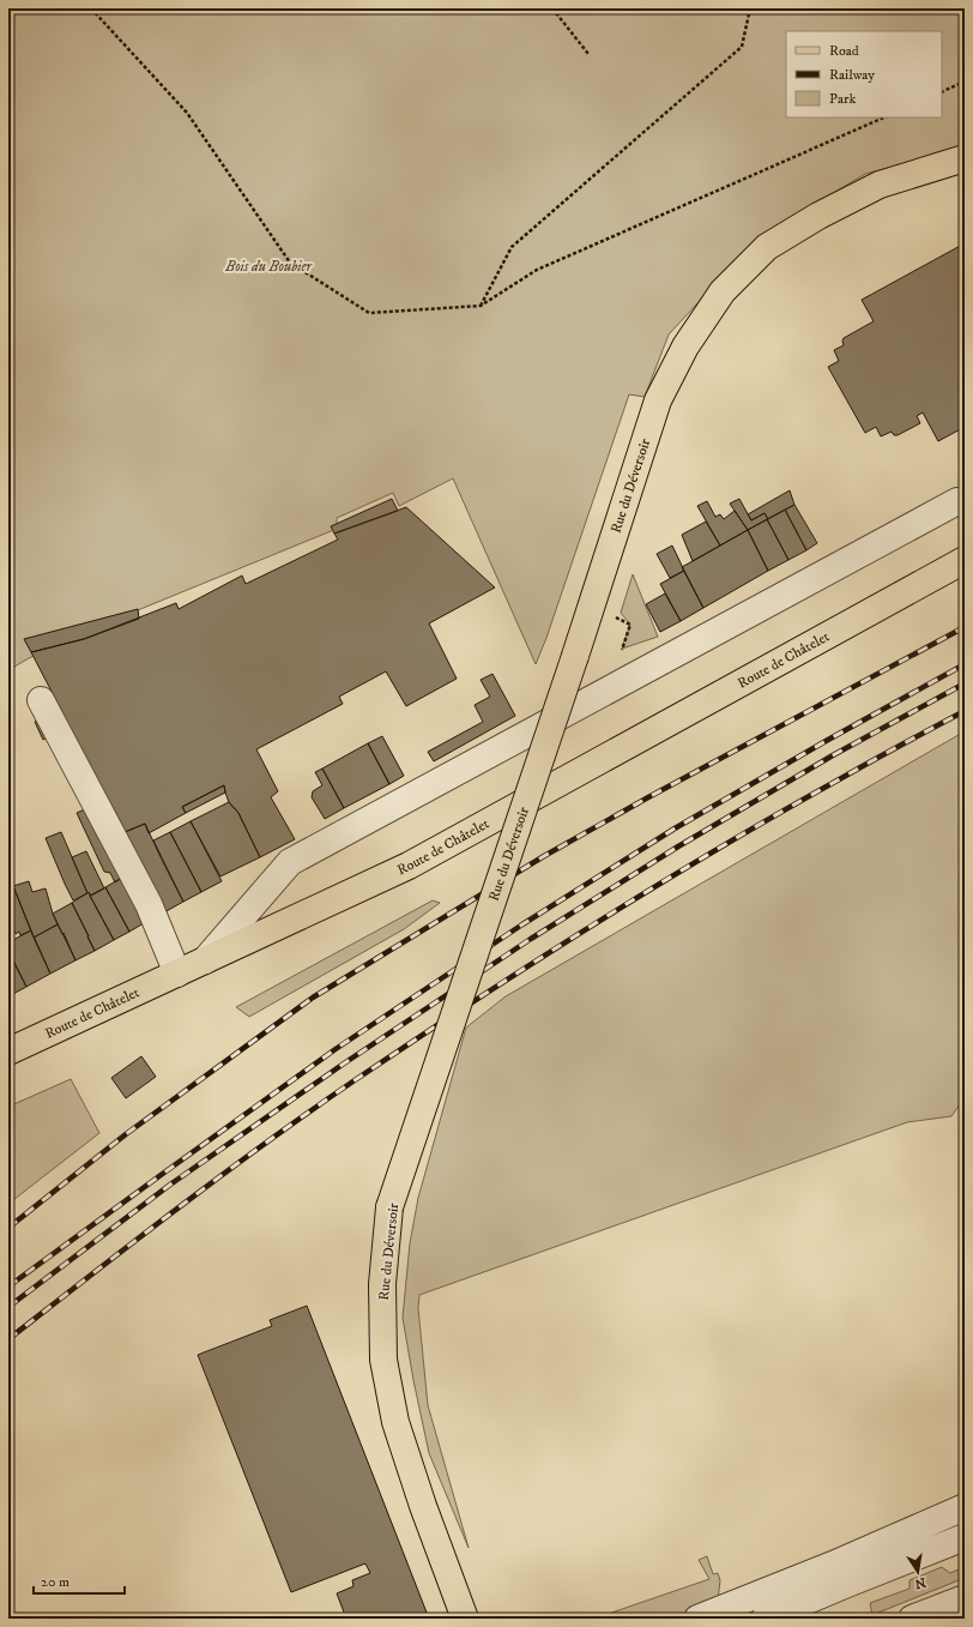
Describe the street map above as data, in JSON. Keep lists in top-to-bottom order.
{
  "streets": {
    "main road": ["Rue du Déversoir", "Route de Châtelet"]
  },
  "parks": ["Bois du Boubier"],
  "legend": ["Road", "Railway", "Park"],
  "scale_bar": "20 m",
  "north": "bottom"
}
